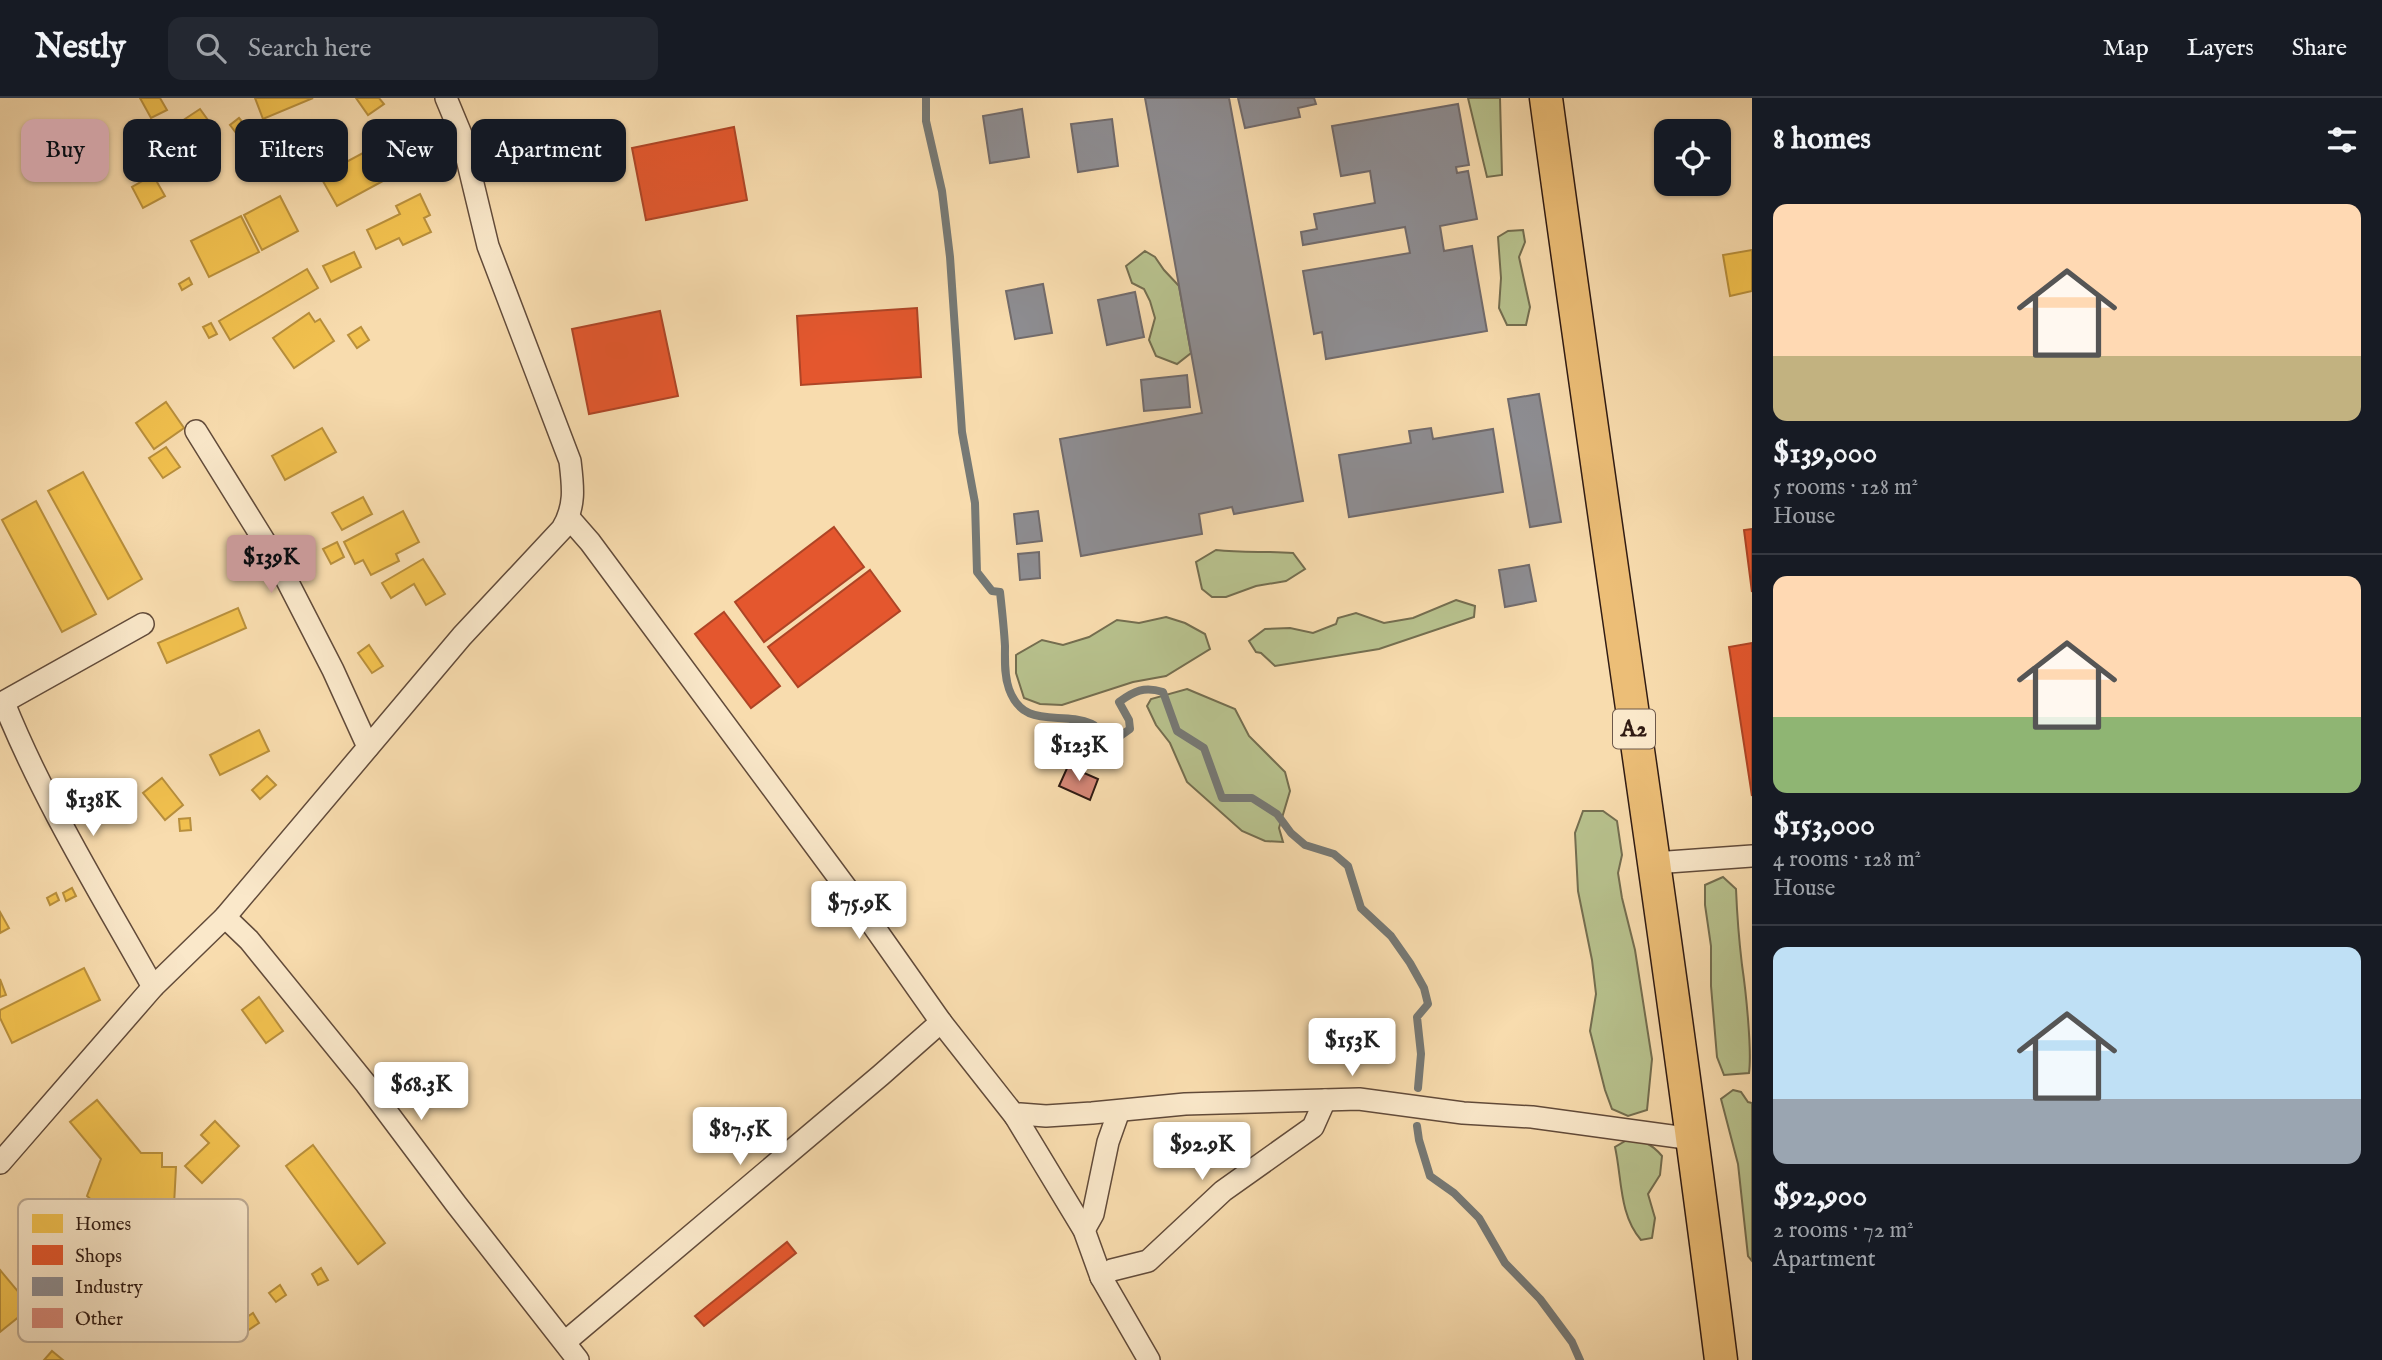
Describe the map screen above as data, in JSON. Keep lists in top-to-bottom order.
{
  "streets": {
    "main road": ["A2"]
  },
  "legend": [
    "Homes",
    "Shops",
    "Industry",
    "Other"
  ],
  "page": {
    "header": "Nestly",
    "search": "Search here",
    "nav": ["Map", "Layers", "Share"],
    "heading": "8 homes",
    "chip": [
      "Buy",
      "Rent",
      "Filters",
      "New",
      "Apartment"
    ],
    "list": [
      {
        "name": "$139,000",
        "note": "5 rooms · 128 m² · House"
      },
      {
        "name": "$153,000",
        "note": "4 rooms · 128 m² · House"
      },
      {
        "name": "$92,900",
        "note": "2 rooms · 72 m² · Apartment"
      }
    ],
    "price": [
      "$139K",
      "$123K",
      "$138K",
      "$75.9K",
      "$153K",
      "$68.3K",
      "$87.5K",
      "$92.9K"
    ]
  }
}
